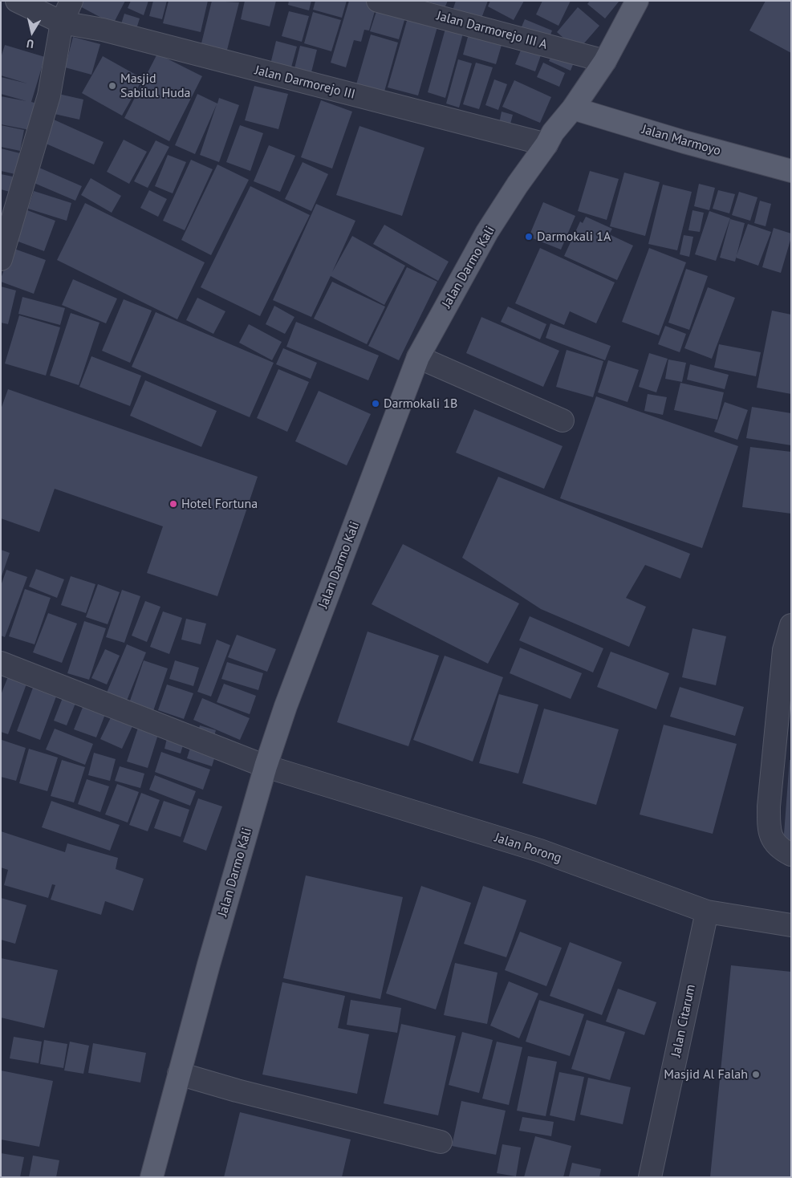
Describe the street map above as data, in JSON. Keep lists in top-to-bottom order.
{
  "streets": {
    "main road": ["Jalan Marmoyo", "Jalan Darmo Kali"],
    "street": [
      "Jalan Darmorejo III A",
      "Jalan Darmorejo III",
      "Jalan Porong",
      "Jalan Citarum"
    ]
  },
  "crossings": [
    ["Jalan Darmorejo III A", "Jalan Darmo Kali"],
    ["Jalan Darmorejo III", "Jalan Darmo Kali"],
    ["Jalan Marmoyo", "Jalan Darmo Kali"],
    ["Jalan Darmo Kali", "Jalan Porong"],
    ["Jalan Porong", "Jalan Citarum"]
  ],
  "places": [
    "Masjid Sabilul Huda",
    "Darmokali 1A",
    "Darmokali 1B",
    "Hotel Fortuna",
    "Masjid Al Falah"
  ],
  "north": "bottom"
}
